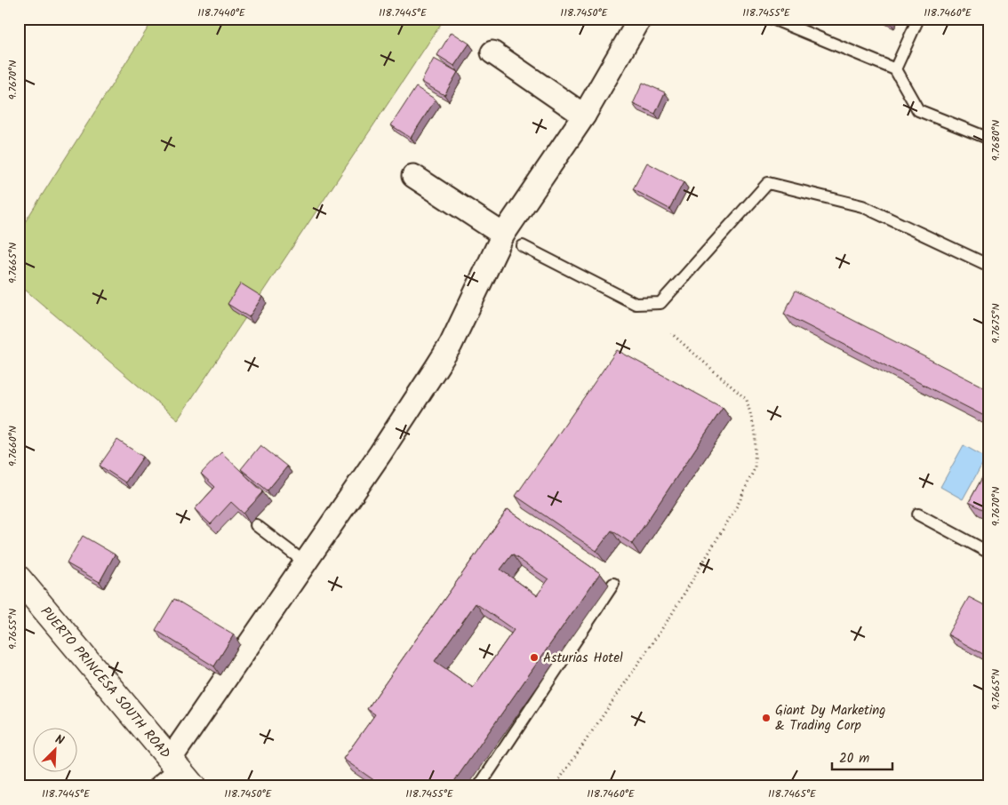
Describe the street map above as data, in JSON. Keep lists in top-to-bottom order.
{
  "streets": {
    "main road": ["PUERTO PRINCESA SOUTH ROAD"]
  },
  "places": ["Asturias Hotel", "Giant Dy Marketing & Trading Corp"],
  "scale_bar": "20 m",
  "north": "top right",
  "coordinates": [
    "118.7440°E",
    "118.7445°E",
    "118.7450°E",
    "118.7455°E",
    "118.7460°E",
    "9.7670°N",
    "9.7680°N",
    "9.7665°N",
    "9.7675°N",
    "9.7660°N",
    "9.7655°N",
    "118.7465°E"
  ]
}
